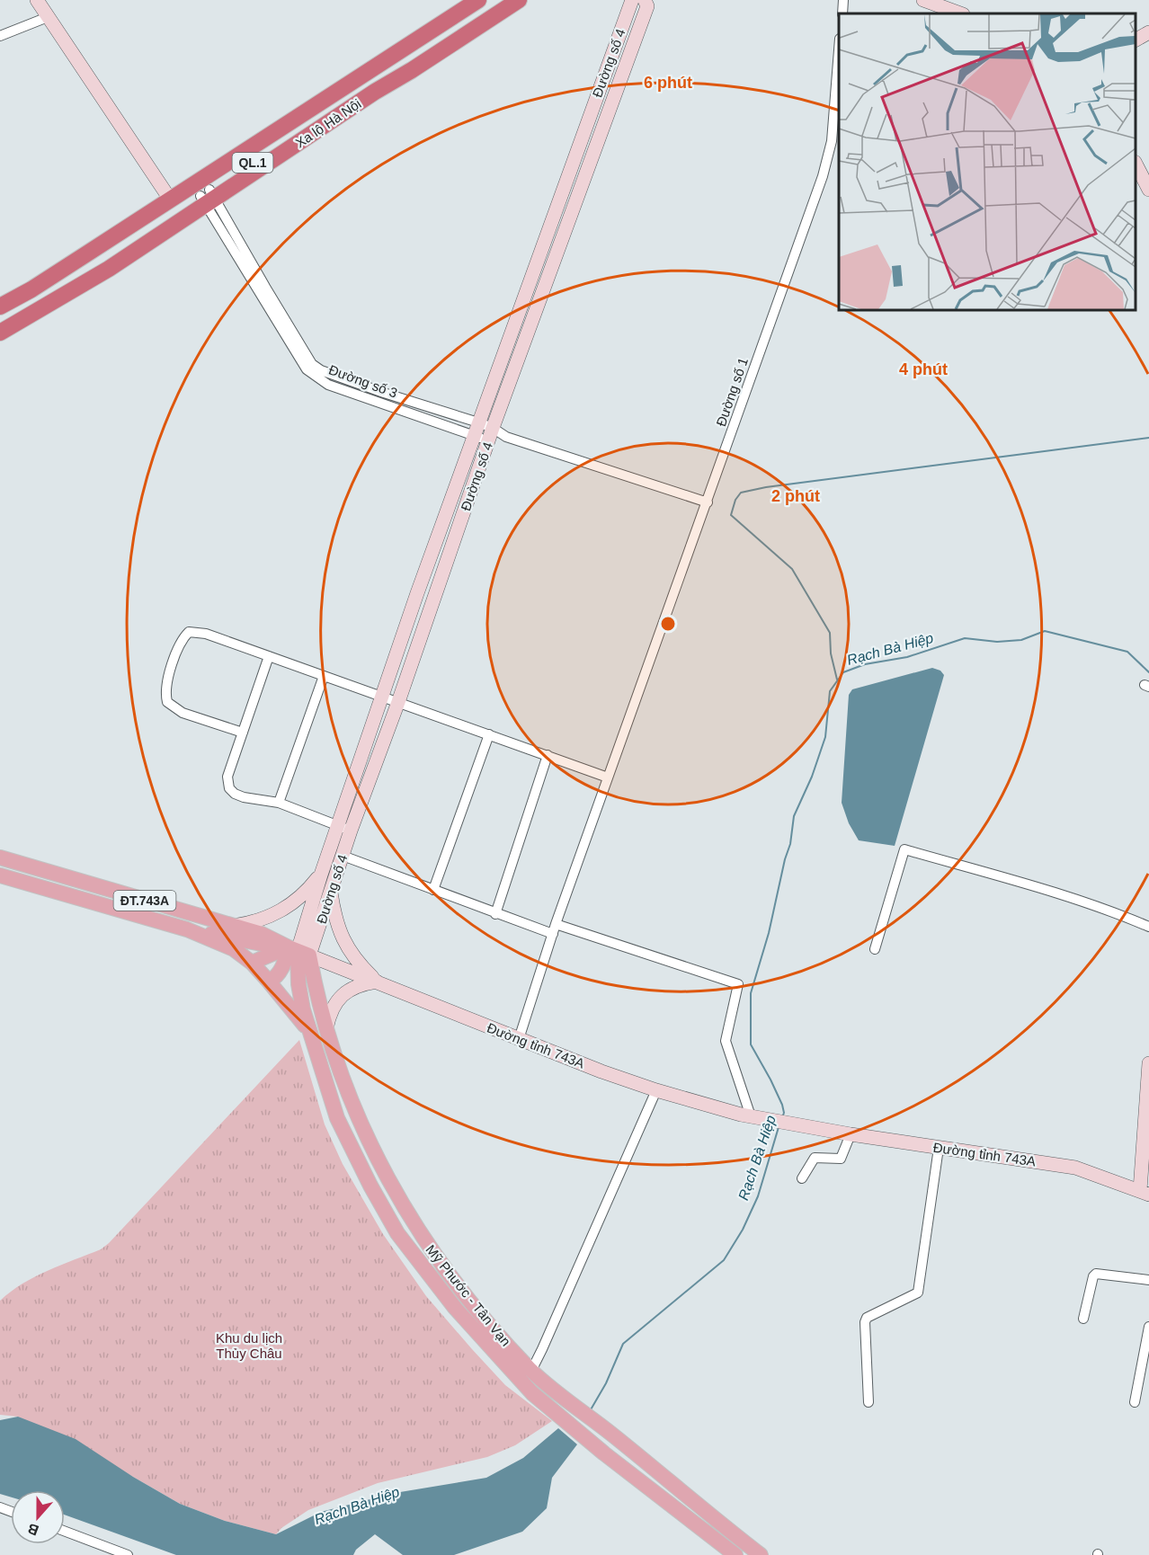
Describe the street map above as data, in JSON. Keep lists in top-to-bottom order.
{
  "streets": {
    "highway": ["Xa lộ Hà Nội", "QL.1"],
    "main road": ["ĐT.743A", "Đường tỉnh 743A", "Mỹ Phước - Tân Vạn"],
    "street": ["Đường số 4", "Đường số 3", "Đường số 1"]
  },
  "crossings": [
    ["Đường số 4", "Đường số 3"],
    ["Đường số 4", "ĐT.743A"],
    ["Đường số 4", "Đường tỉnh 743A"],
    ["Đường số 4", "Mỹ Phước - Tân Vạn"],
    ["Xa lộ Hà Nội", "Đường số 3"],
    ["Đường số 3", "Đường số 1"],
    ["Đường số 1", "Đường tỉnh 743A"],
    ["ĐT.743A", "Đường tỉnh 743A"],
    ["ĐT.743A", "Mỹ Phước - Tân Vạn"],
    ["Đường tỉnh 743A", "Mỹ Phước - Tân Vạn"]
  ],
  "water": ["Rạch Bà Hiệp"],
  "parks": ["Khu du lịch Thủy Châu"],
  "north": "bottom",
  "rings": ["6 phút", "4 phút", "2 phút"]
}
